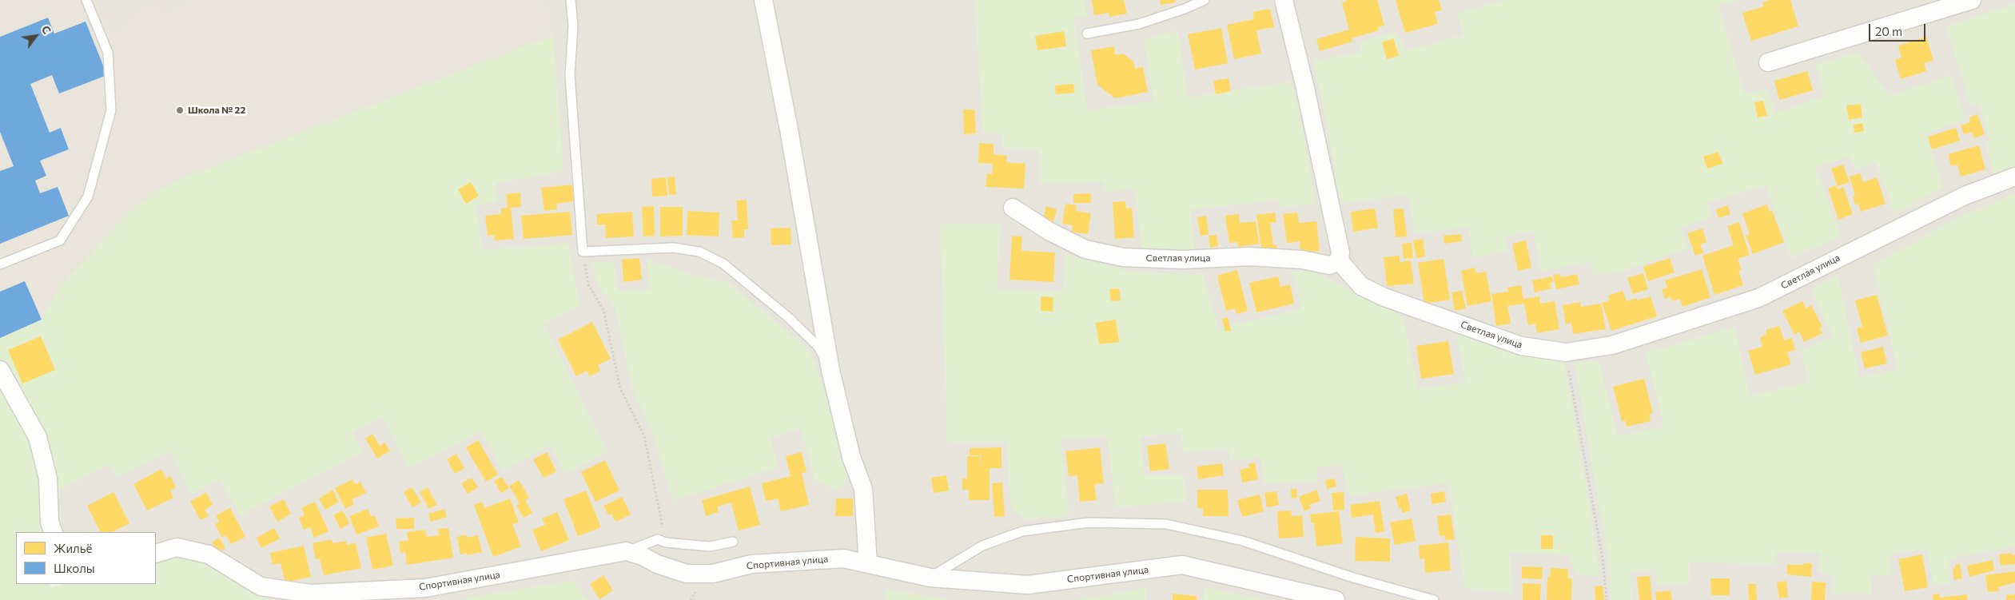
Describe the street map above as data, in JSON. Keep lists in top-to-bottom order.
{
  "streets": {
    "street": ["Светлая улица", "Спортивная улица"]
  },
  "places": ["Школа № 22"],
  "legend": ["Жильё", "Школы"],
  "scale_bar": "20 m",
  "north": "top right"
}
